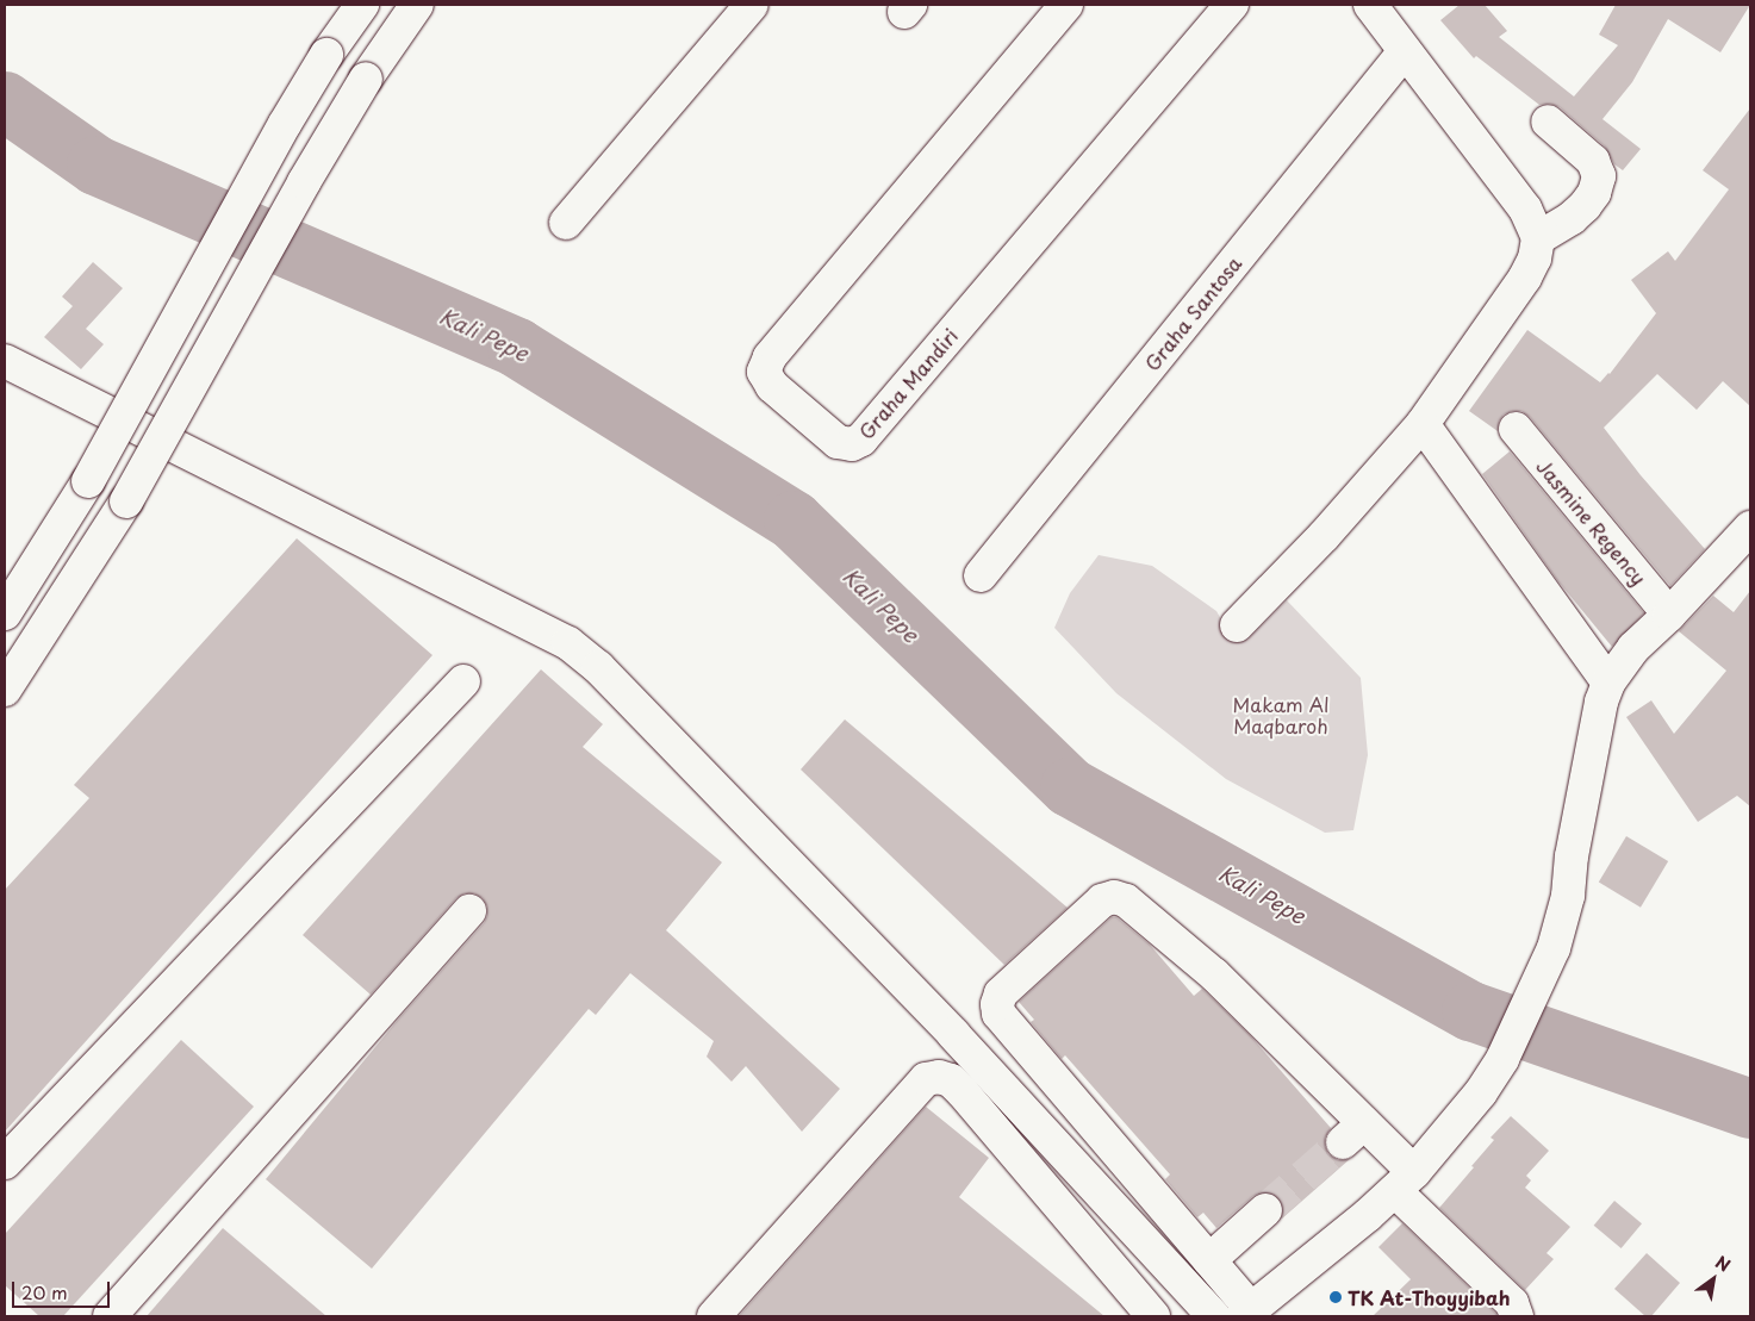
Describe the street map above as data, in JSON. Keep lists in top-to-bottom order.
{
  "streets": {
    "main road": ["Graha Santosa", "Graha Mandiri", "Jasmine Regency"]
  },
  "water": ["Kali Pepe"],
  "parks": ["Makam Al Maqbaroh"],
  "places": ["TK At-Thoyyibah"],
  "scale_bar": "20 m",
  "north": "top right"
}
